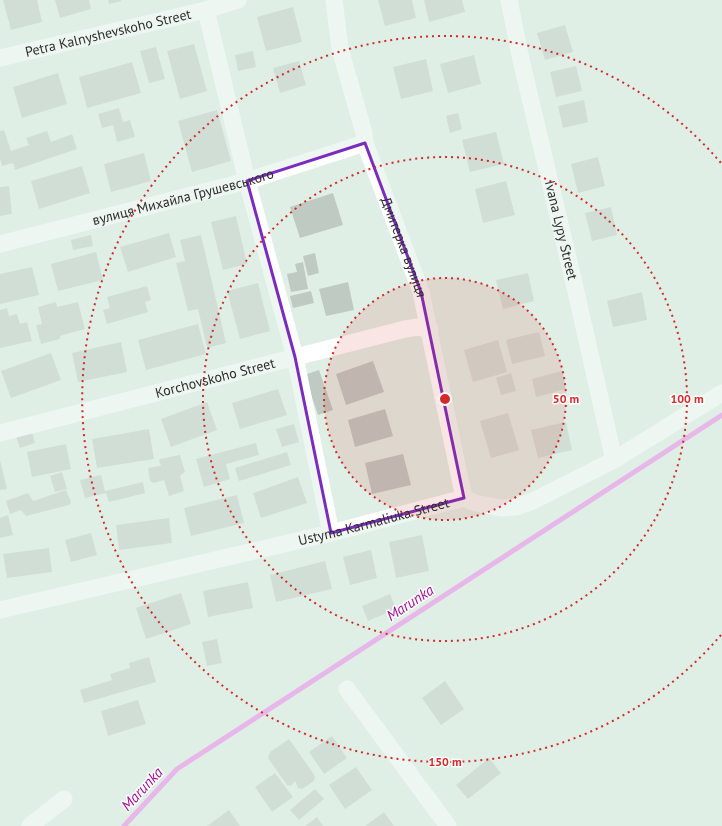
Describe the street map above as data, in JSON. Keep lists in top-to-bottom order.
{
  "streets": {
    "street": [
      "Petra Kalnyshevskoho Street",
      "вулиця Михайла Грушевського",
      "Ivana Lypy Street",
      "Дмитерка вулиця",
      "Korchovskoho Street",
      "Ustyma Karmaliuka Street"
    ]
  },
  "crossings": [
    ["вулиця Михайла Грушевського", "Дмитерка вулиця"],
    ["Ivana Lypy Street", "Ustyma Karmaliuka Street"],
    ["Дмитерка вулиця", "Korchovskoho Street"],
    ["Дмитерка вулиця", "Ustyma Karmaliuka Street"]
  ],
  "water": ["Marunka"],
  "rings": ["50 m", "100 m", "150 m"]
}
